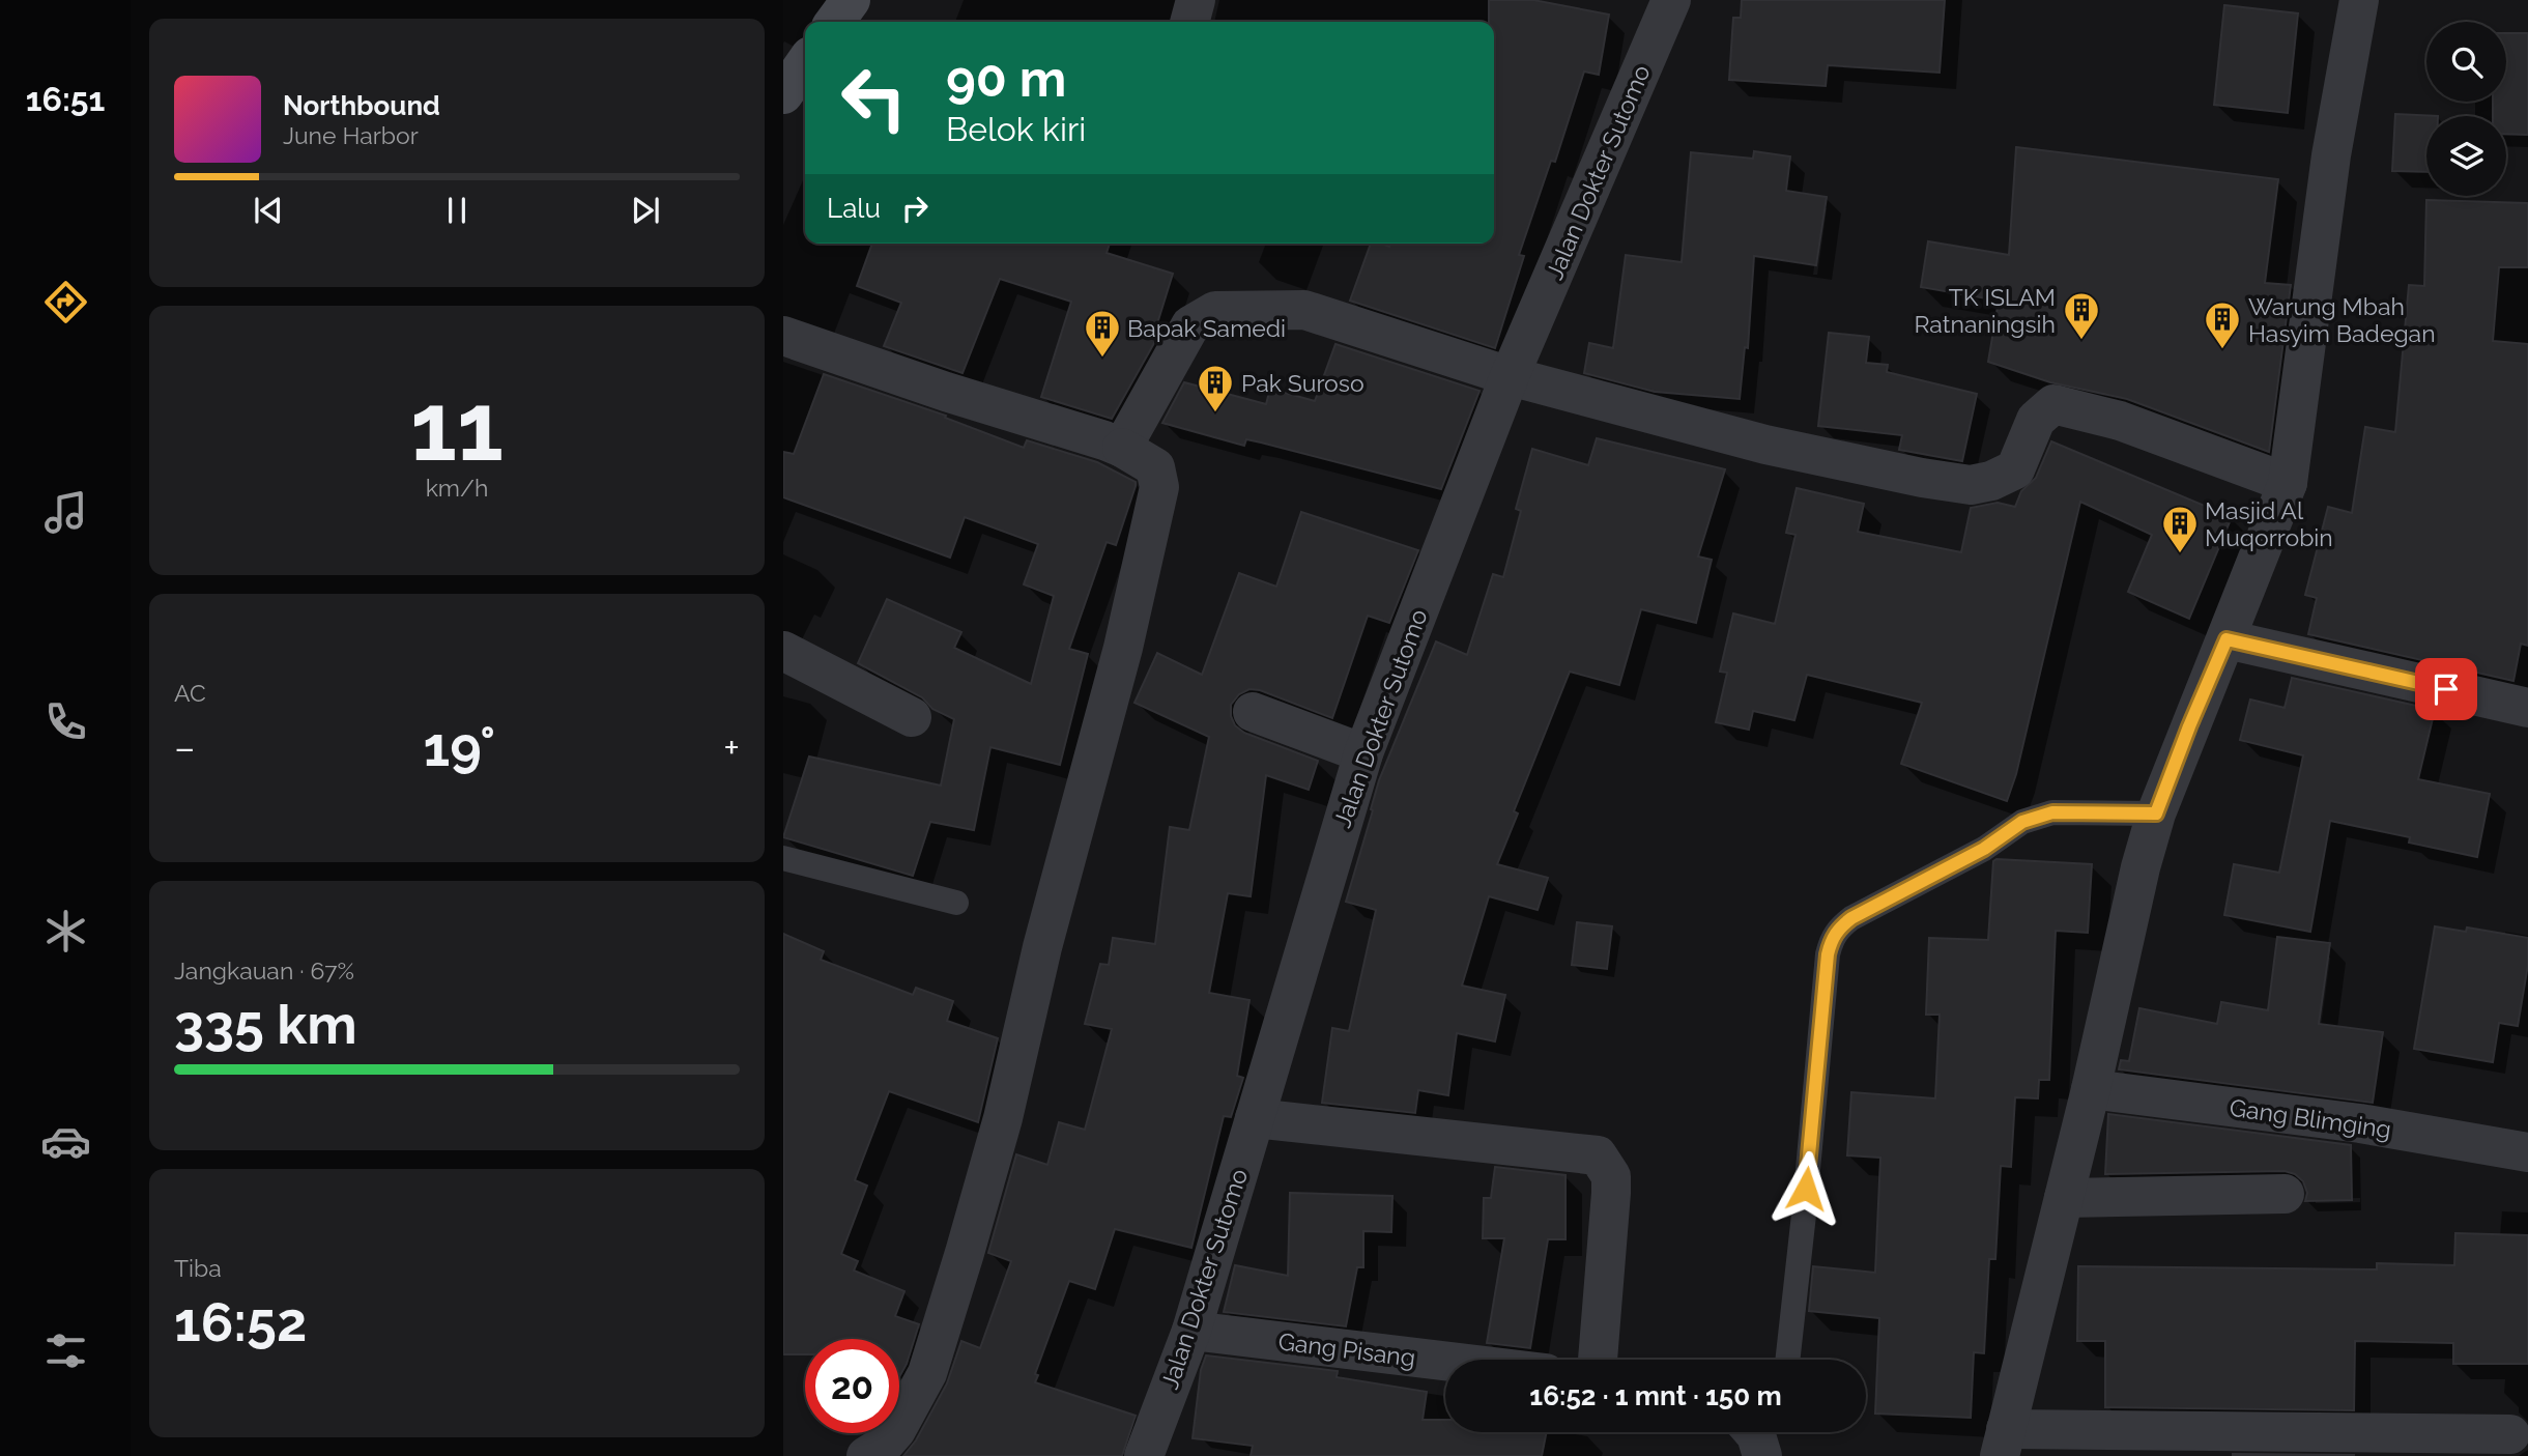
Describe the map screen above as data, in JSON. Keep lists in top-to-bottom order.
{
  "streets": {
    "street": ["Jalan Dokter Sutomo", "Gang Blimging", "Gang Pisang"]
  },
  "crossings": [
    ["Jalan Dokter Sutomo", "Gang Pisang"]
  ],
  "places": {
    "building": [
      "TK ISLAM Ratnaningsih",
      "Warung Mbah Hasyim Badegan",
      "Bapak Samedi",
      "Pak Suroso",
      "Masjid Al Muqorrobin"
    ]
  },
  "page": {
    "tabs": "16:51",
    "turn": ["90 m", "Belok kiri"],
    "song": ["Northbound", "June Harbor"],
    "then": "Lalu",
    "tile": [
      ["11", "km/h"],
      "AC",
      ["Jangkauan · 67%", "335 km"],
      ["Tiba", "16:52"]
    ],
    "heat": ["−", "19°", "+"],
    "limit": "20",
    "trip": "16:52 · 1 mnt · 150 m"
  }
}
